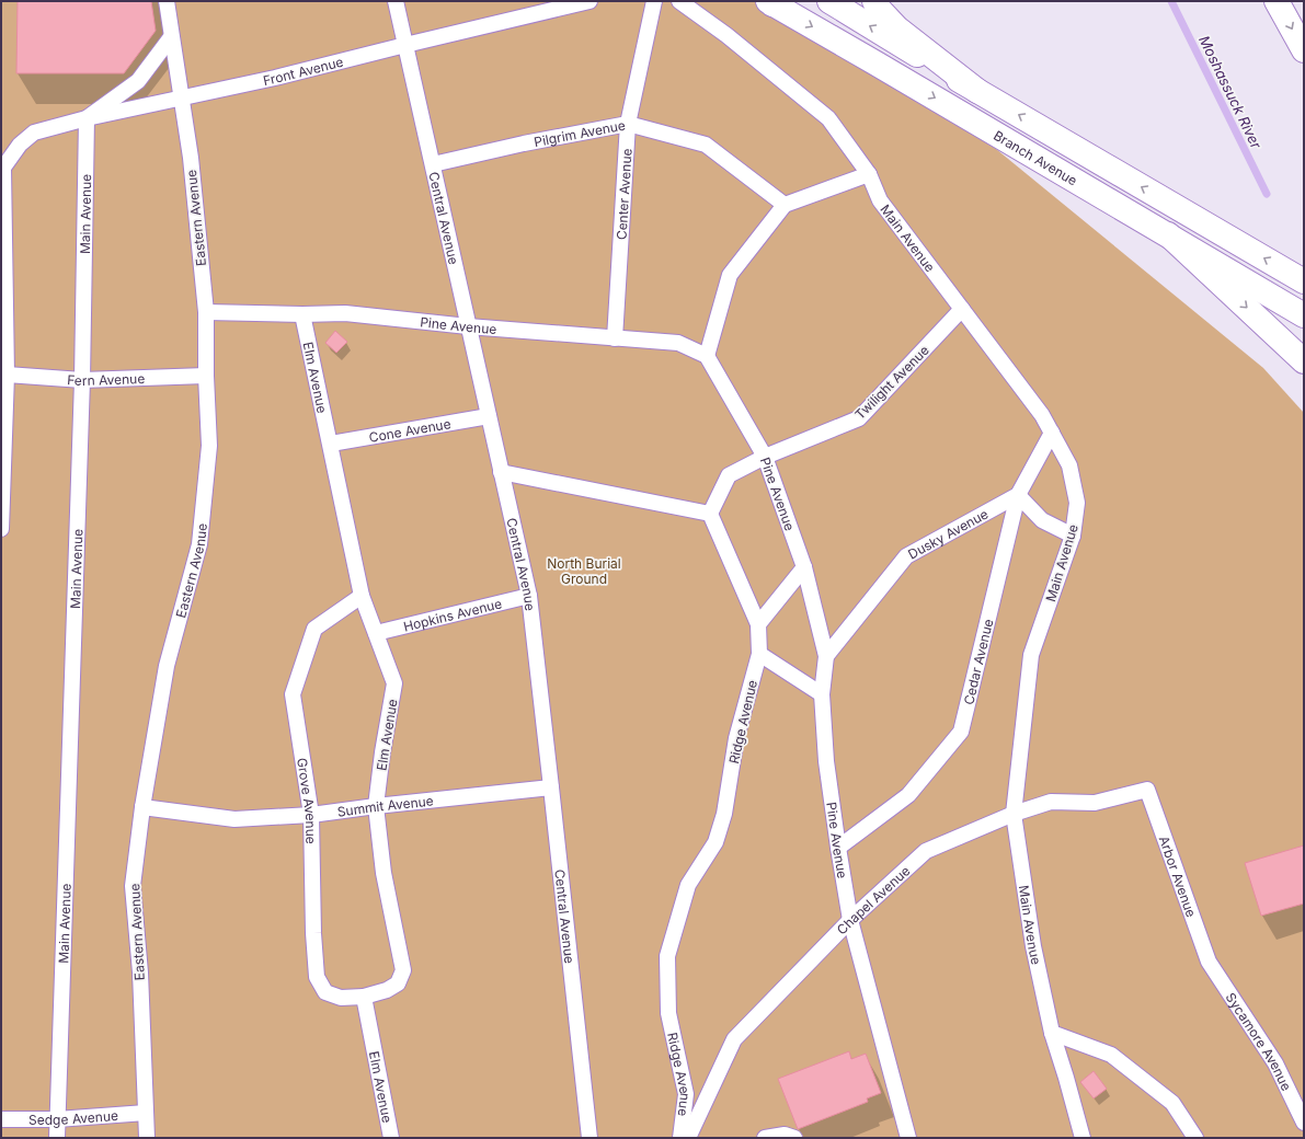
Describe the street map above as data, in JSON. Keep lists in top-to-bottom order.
{
  "streets": {
    "main road": ["Branch Avenue"],
    "lane": [
      "Front Avenue",
      "Pilgrim Avenue",
      "Center Avenue",
      "Main Avenue",
      "Eastern Avenue",
      "Central Avenue",
      "Pine Avenue",
      "Fern Avenue",
      "Elm Avenue",
      "Twilight Avenue",
      "Cone Avenue",
      "Dusky Avenue",
      "Hopkins Avenue",
      "Cedar Avenue",
      "Ridge Avenue",
      "Grove Avenue",
      "Summit Avenue",
      "Arbor Avenue",
      "Chapel Avenue",
      "Sycamore Avenue",
      "Sedge Avenue"
    ]
  },
  "crossings": [
    ["Front Avenue", "Main Avenue"],
    ["Front Avenue", "Eastern Avenue"],
    ["Front Avenue", "Central Avenue"],
    ["Front Avenue", "Fern Avenue"],
    ["Pilgrim Avenue", "Center Avenue"],
    ["Pilgrim Avenue", "Central Avenue"],
    ["Center Avenue", "Pine Avenue"],
    ["Main Avenue", "Fern Avenue"],
    ["Main Avenue", "Twilight Avenue"],
    ["Main Avenue", "Cedar Avenue"],
    ["Main Avenue", "Chapel Avenue"],
    ["Main Avenue", "Sedge Avenue"],
    ["Eastern Avenue", "Pine Avenue"],
    ["Eastern Avenue", "Fern Avenue"],
    ["Eastern Avenue", "Summit Avenue"],
    ["Eastern Avenue", "Sedge Avenue"],
    ["Central Avenue", "Pine Avenue"],
    ["Central Avenue", "Cone Avenue"],
    ["Central Avenue", "Hopkins Avenue"],
    ["Central Avenue", "Summit Avenue"],
    ["Pine Avenue", "Elm Avenue"],
    ["Pine Avenue", "Twilight Avenue"],
    ["Pine Avenue", "Dusky Avenue"],
    ["Pine Avenue", "Cedar Avenue"],
    ["Pine Avenue", "Chapel Avenue"],
    ["Elm Avenue", "Cone Avenue"],
    ["Elm Avenue", "Hopkins Avenue"],
    ["Elm Avenue", "Grove Avenue"],
    ["Elm Avenue", "Summit Avenue"],
    ["Twilight Avenue", "Ridge Avenue"],
    ["Dusky Avenue", "Cedar Avenue"],
    ["Grove Avenue", "Summit Avenue"],
    ["Arbor Avenue", "Chapel Avenue"],
    ["Arbor Avenue", "Sycamore Avenue"]
  ],
  "water": ["Moshassuck River"],
  "parks": ["North Burial Ground"]
}
